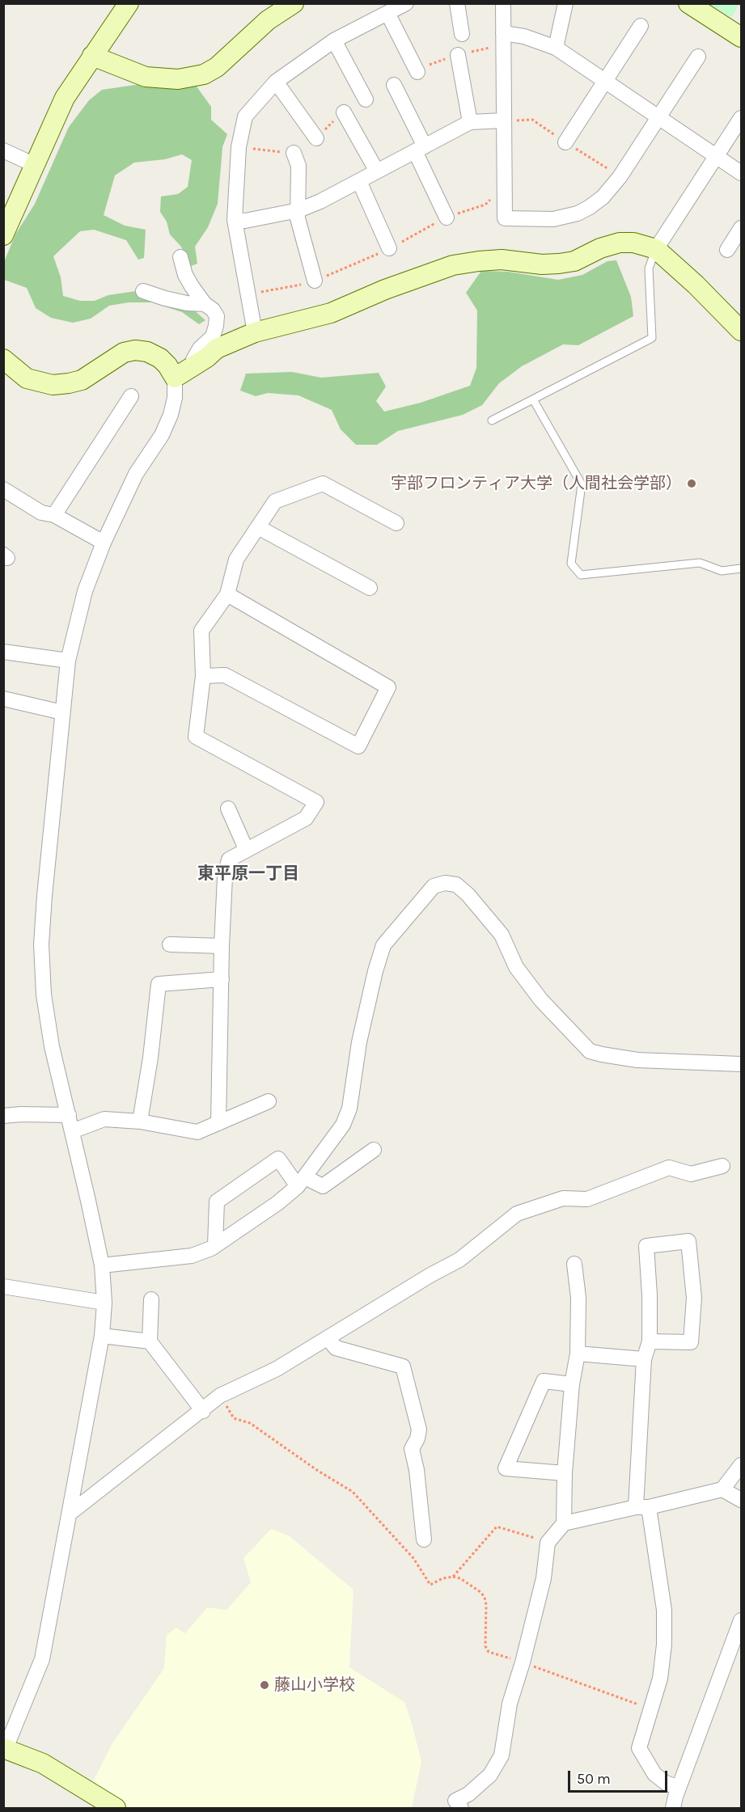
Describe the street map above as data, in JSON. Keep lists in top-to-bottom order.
{
  "districts": ["東平原一丁目"],
  "places": ["宇部フロンティア大学（人間社会学部）", "藤山小学校"],
  "scale_bar": "50 m"
}
